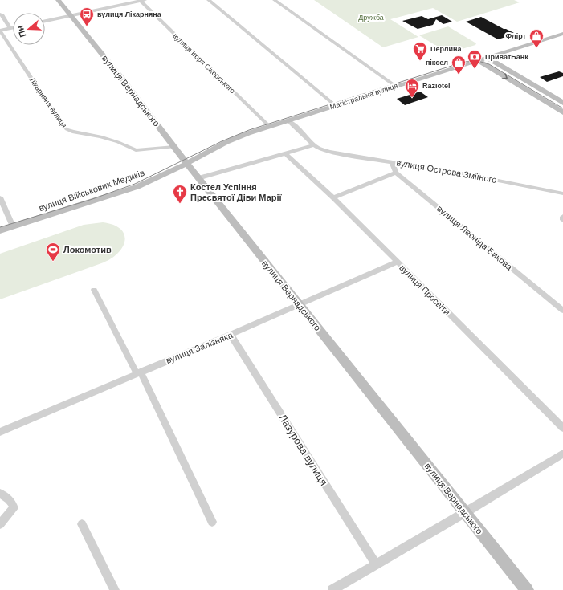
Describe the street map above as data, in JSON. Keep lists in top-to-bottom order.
{
  "streets": {
    "street": [
      "вулиця Ігоря Сікорського",
      "вулиця Вернадського",
      "Магістральна вулиця",
      "Лікарняна вулиця",
      "вулиця Острова Зміїного",
      "вулиця Військових Медиків",
      "вулиця Леоніда Бикова",
      "вулиця Просвіти",
      "вулиця Залізняка",
      "Лазурова вулиця"
    ]
  },
  "crossings": [
    ["вулиця Ігоря Сікорського", "Магістральна вулиця"],
    ["вулиця Вернадського", "Магістральна вулиця"],
    ["вулиця Вернадського", "Лікарняна вулиця"],
    ["вулиця Вернадського", "вулиця Військових Медиків"],
    ["вулиця Вернадського", "вулиця Залізняка"],
    ["Магістральна вулиця", "вулиця Військових Медиків"],
    ["вулиця Просвіти", "вулиця Залізняка"],
    ["вулиця Залізняка", "Лазурова вулиця"]
  ],
  "parks": ["Дружба"],
  "places": {
    "bus stop": ["вулиця Лікарняна"],
    "shop": ["Флірт", "піксел"],
    "supermarket": ["Перлина"],
    "bank": ["ПриватБанк"],
    "hotel": ["Raziotel"],
    "church": ["Костел Успіння Пресвятої Діви Марії"],
    "sports": ["Локомотив"]
  },
  "north": "left"
}
